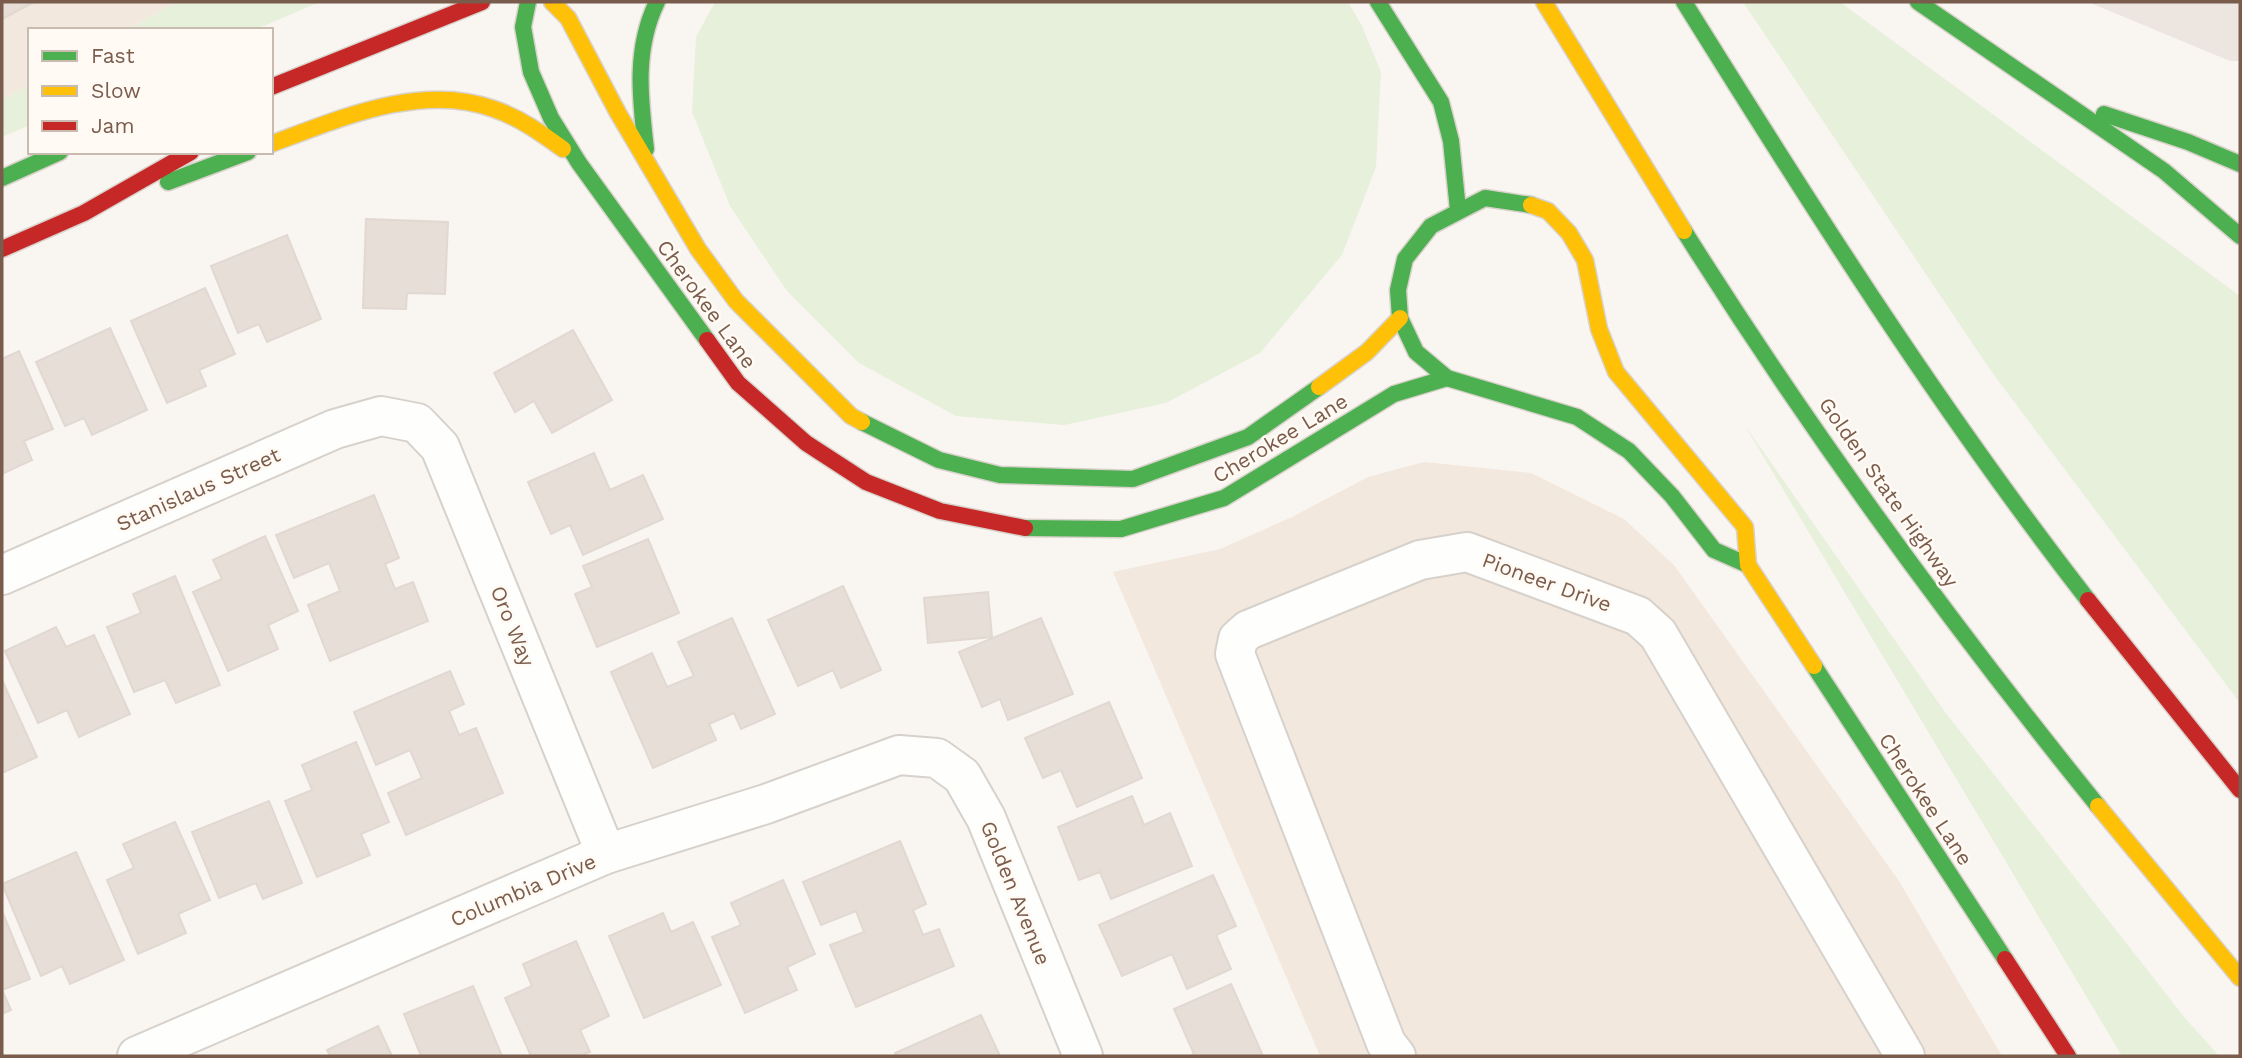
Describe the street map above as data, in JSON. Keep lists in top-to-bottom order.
{
  "streets": {
    "main road": ["Cherokee Lane", "Golden State Highway"],
    "street": [
      "Stanislaus Street",
      "Pioneer Drive",
      "Oro Way",
      "Columbia Drive",
      "Golden Avenue"
    ]
  },
  "crossings": [
    ["Stanislaus Street", "Oro Way"],
    ["Oro Way", "Columbia Drive"],
    ["Columbia Drive", "Golden Avenue"]
  ],
  "legend": ["Fast", "Slow", "Jam"]
}
